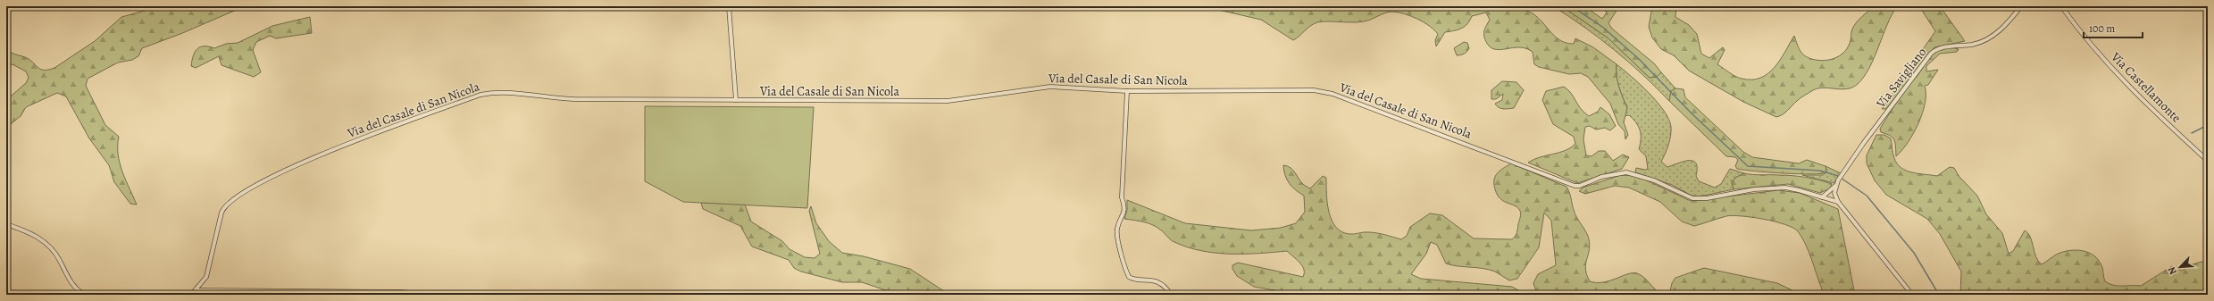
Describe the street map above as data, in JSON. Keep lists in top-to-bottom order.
{
  "streets": {
    "street": ["Via Savigliano", "Via del Casale di San Nicola", "Via Castellamonte"]
  },
  "scale_bar": "100 m",
  "north": "bottom left"
}
